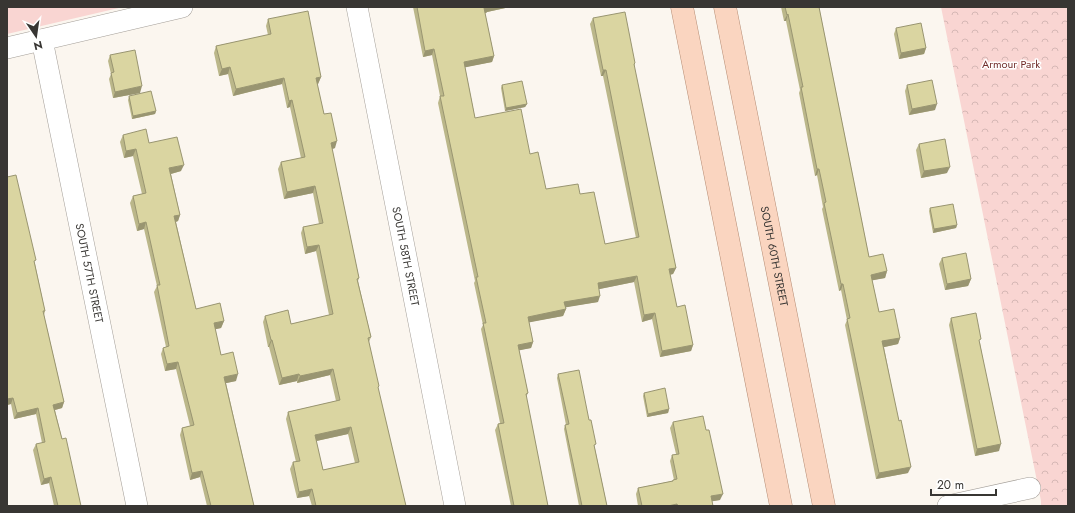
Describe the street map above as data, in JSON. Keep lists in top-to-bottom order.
{
  "streets": {
    "main road": ["SOUTH 60TH STREET"],
    "street": ["SOUTH 58TH STREET", "SOUTH 57TH STREET"]
  },
  "parks": ["Armour Park"],
  "scale_bar": "20 m",
  "north": "bottom"
}
